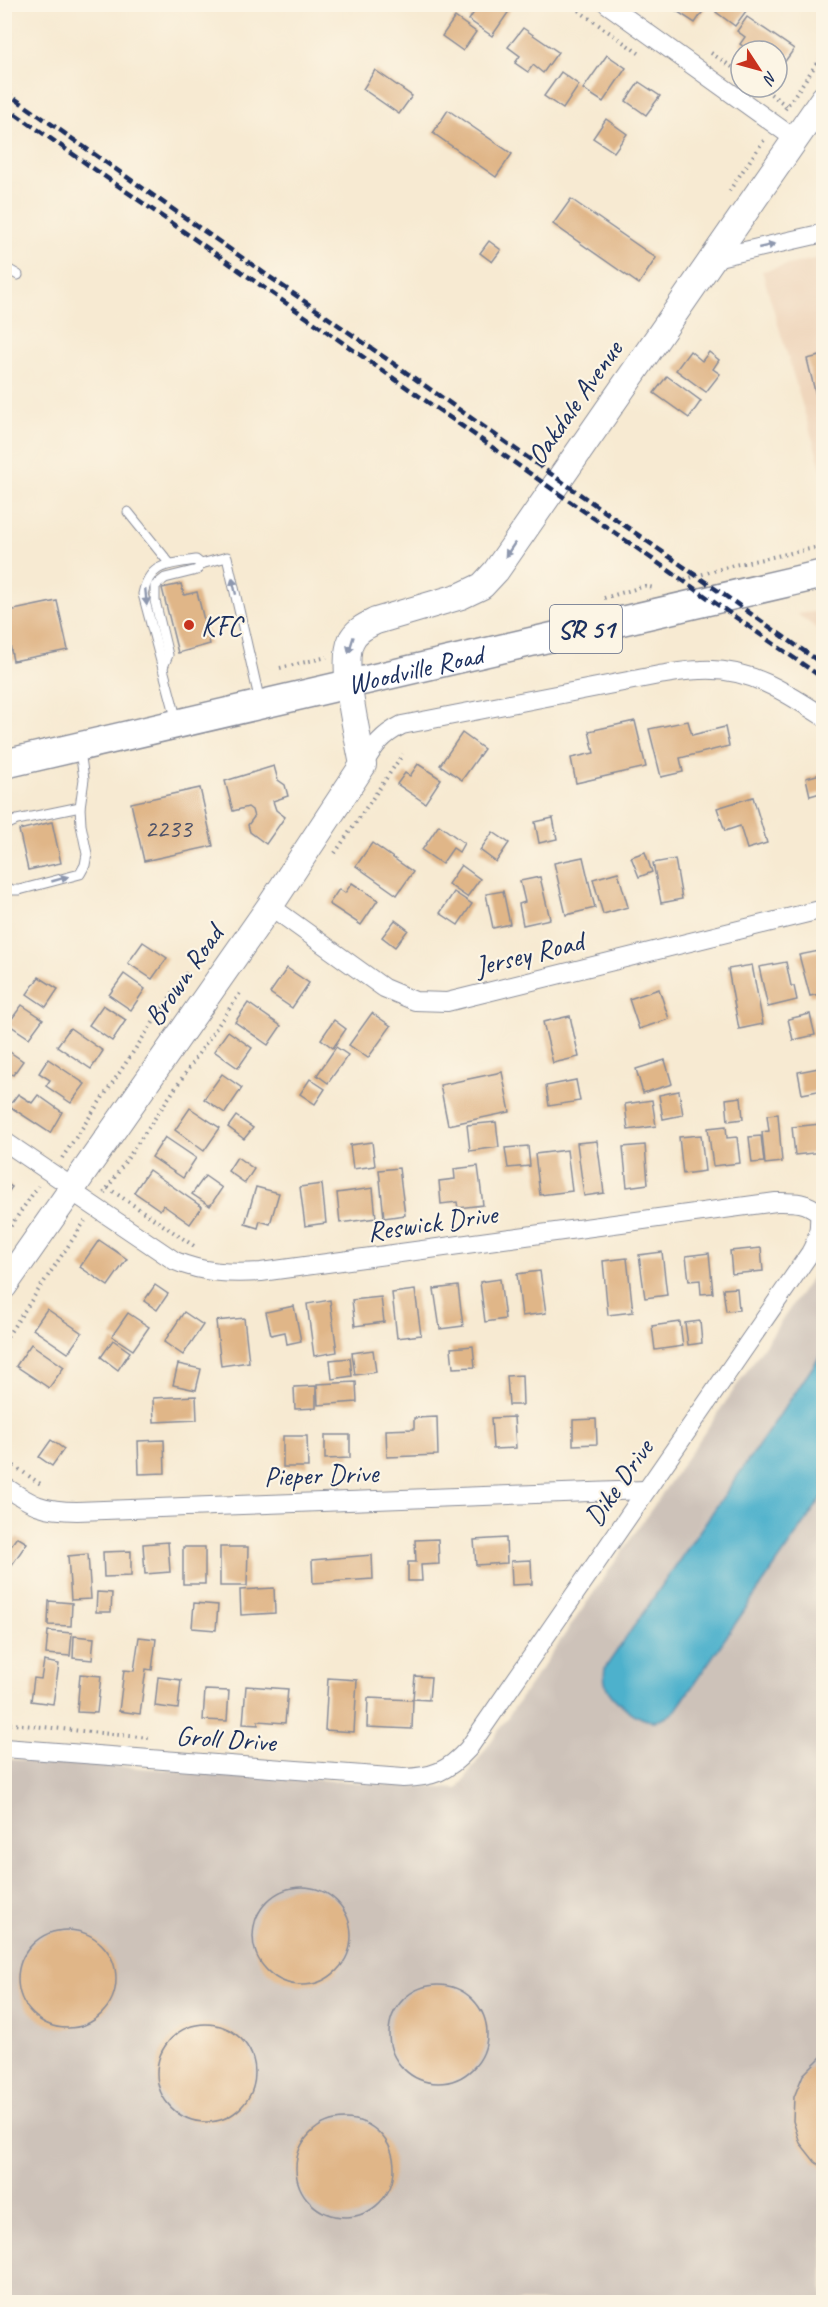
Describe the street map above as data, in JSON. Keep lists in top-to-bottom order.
{
  "streets": {
    "main road": ["SR 51", "Woodville Road"],
    "street": [
      "Oakdale Avenue",
      "Jersey Road",
      "Brown Road",
      "Reswick Drive",
      "Pieper Drive",
      "Dike Drive",
      "Groll Drive"
    ]
  },
  "crossings": [
    ["Oakdale Avenue", "Woodville Road"],
    ["Jersey Road", "Brown Road"],
    ["Brown Road", "Reswick Drive"],
    ["Reswick Drive", "Dike Drive"],
    ["Pieper Drive", "Dike Drive"],
    ["Dike Drive", "Groll Drive"]
  ],
  "one_way": ["Oakdale Avenue"],
  "places": ["KFC"],
  "house_numbers": ["2233"],
  "north": "bottom right"
}
